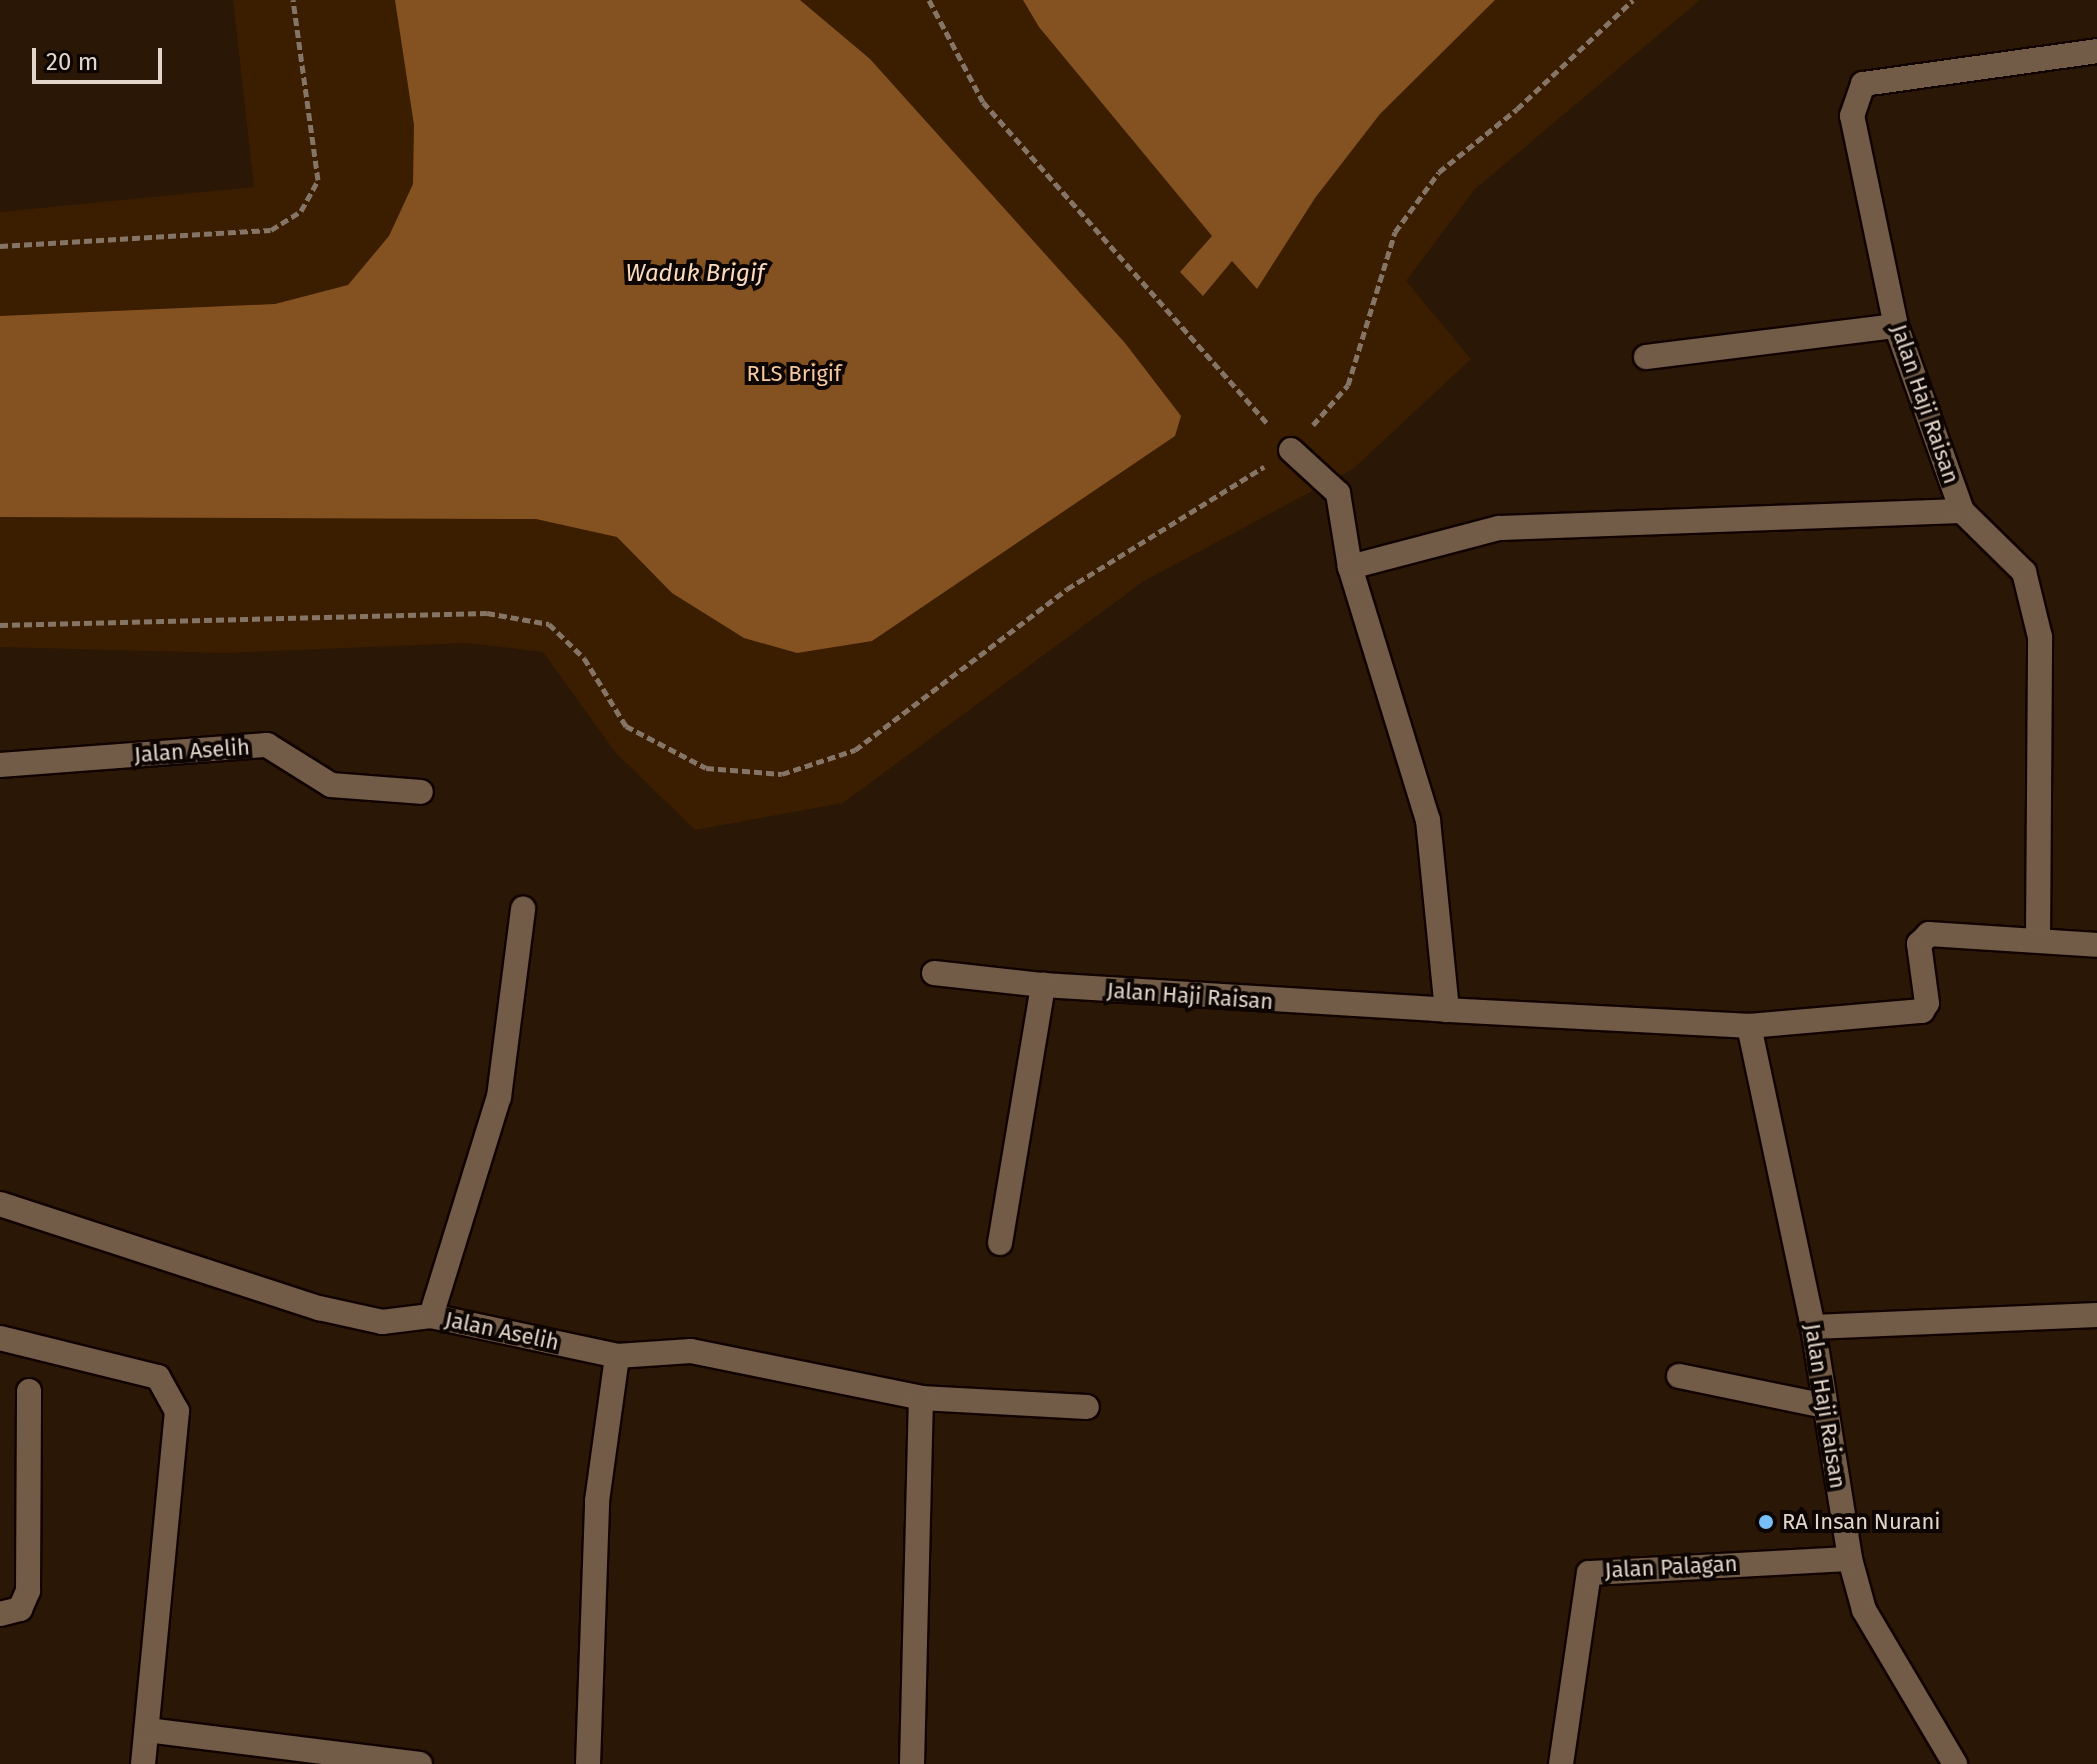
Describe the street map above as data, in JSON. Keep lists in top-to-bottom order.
{
  "streets": {
    "street": ["Jalan Haji Raisan", "Jalan Aselih", "Jalan Palagan"]
  },
  "crossings": [
    ["Jalan Haji Raisan", "Jalan Palagan"]
  ],
  "water": ["Waduk Brigif"],
  "parks": ["RLS Brigif"],
  "places": ["RA Insan Nurani"],
  "scale_bar": "20 m"
}
